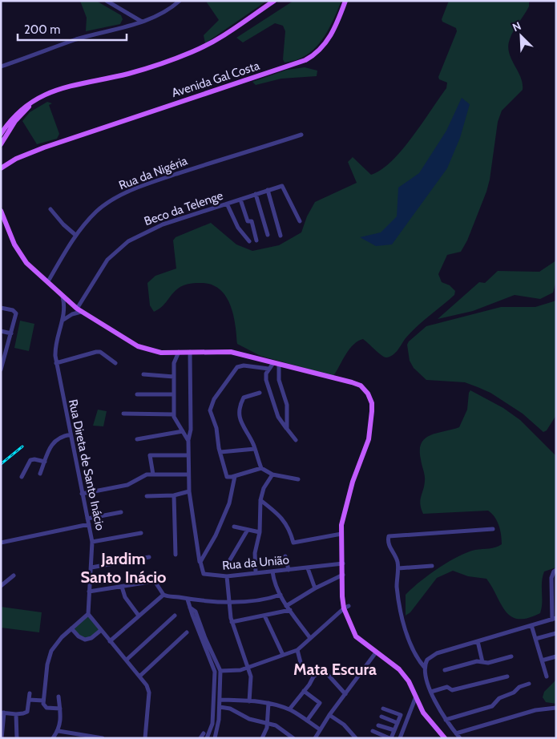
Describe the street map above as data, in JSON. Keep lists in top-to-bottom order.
{
  "streets": {
    "main road": ["Avenida Gal Costa"],
    "street": [
      "Rua da Nigéria",
      "Beco da Telenge",
      "Rua Direta de Santo Inácio",
      "Rua da União"
    ]
  },
  "districts": ["Jardim Santo Inácio", "Mata Escura"],
  "scale_bar": "200 m",
  "north": "top left"
}
